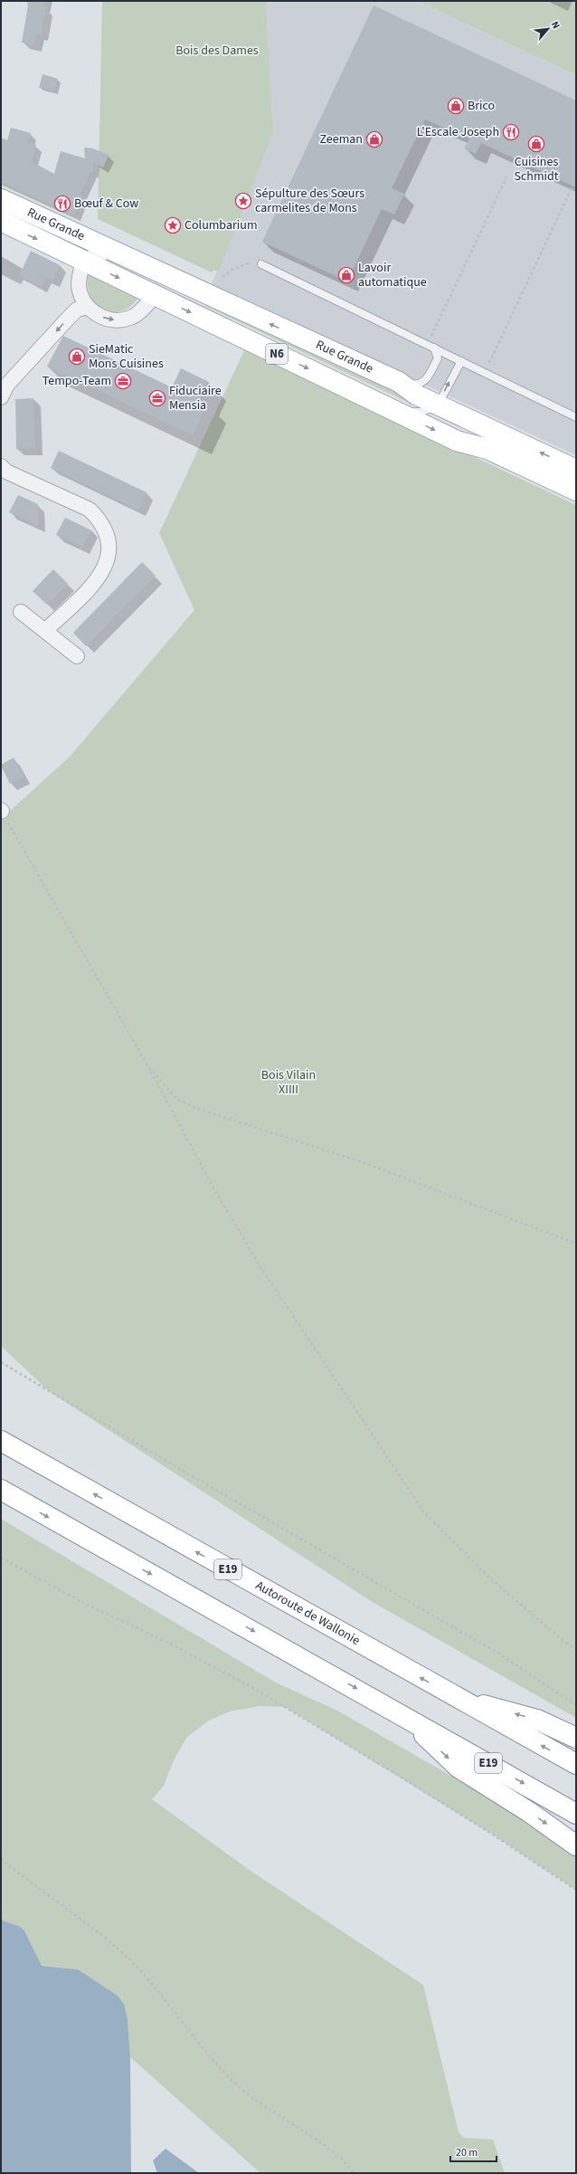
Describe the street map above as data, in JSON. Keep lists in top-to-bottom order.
{
  "streets": {
    "main road": [
      "Rue Grande",
      "N6",
      "E19",
      "Autoroute de Wallonie"
    ]
  },
  "parks": ["Bois des Dames", "Bois Vilain XIIII"],
  "places": {
    "shop": [
      "Brico",
      "Zeeman",
      "Cuisines Schmidt",
      "Lavoir automatique",
      "SieMatic Mons Cuisines"
    ],
    "restaurant": ["L'Escale Joseph", "Bœuf & Cow"],
    "place": ["Sépulture des Sœurs carmelites de Mons", "Columbarium"],
    "office": ["Tempo-Team", "Fiduciaire Mensia"]
  },
  "scale_bar": "20 m",
  "north": "top right"
}
